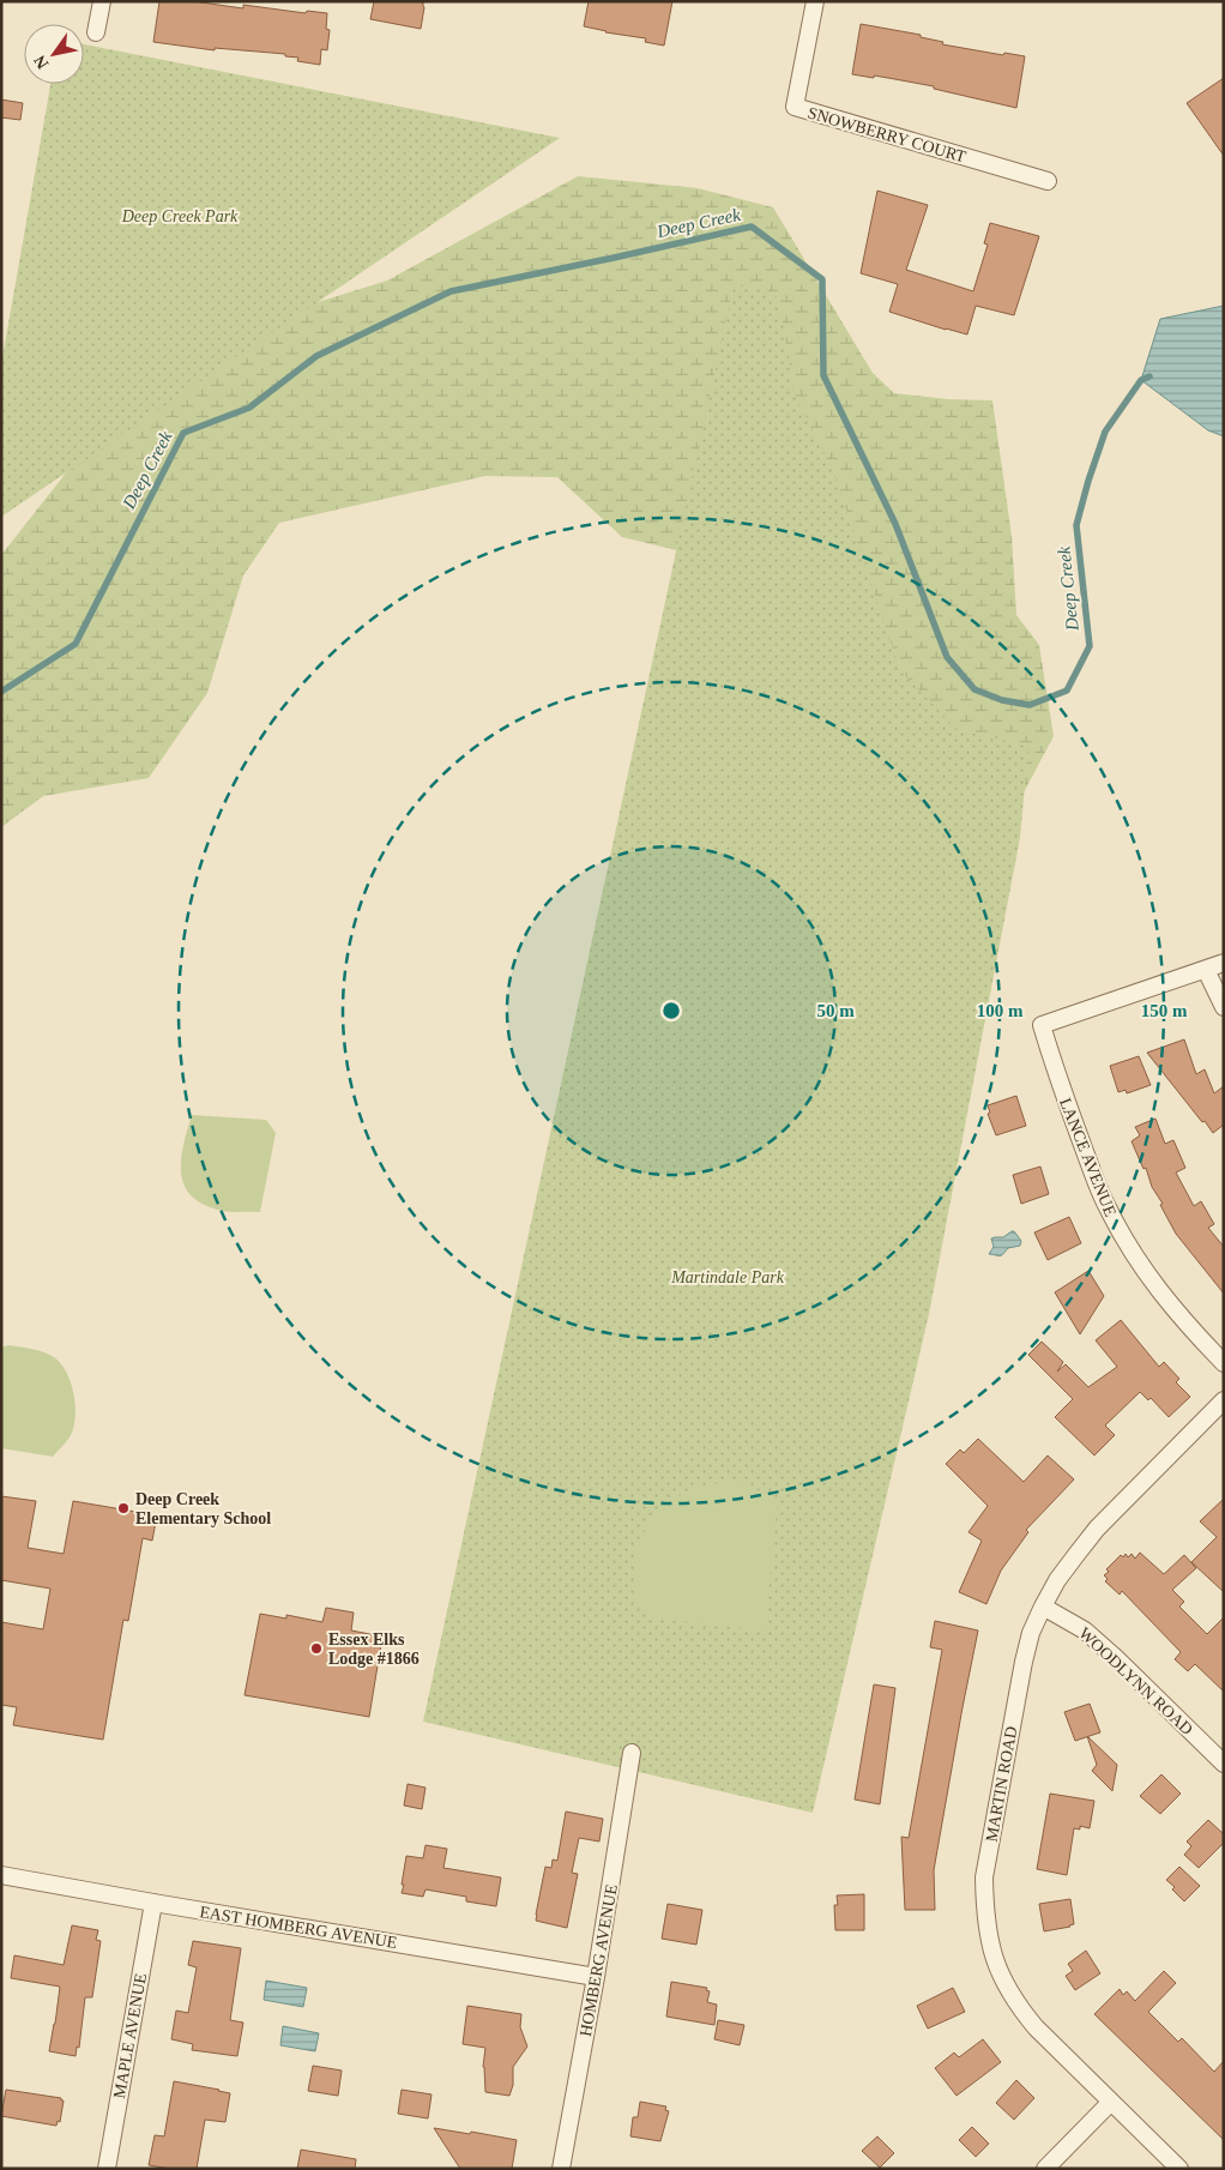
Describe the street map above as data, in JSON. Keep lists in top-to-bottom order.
{
  "streets": {
    "street": [
      "SNOWBERRY COURT",
      "LANCE AVENUE",
      "WOODLYNN ROAD",
      "MARTIN ROAD",
      "EAST HOMBERG AVENUE",
      "HOMBERG AVENUE",
      "MAPLE AVENUE"
    ]
  },
  "crossings": [
    ["WOODLYNN ROAD", "MARTIN ROAD"],
    ["EAST HOMBERG AVENUE", "HOMBERG AVENUE"],
    ["EAST HOMBERG AVENUE", "MAPLE AVENUE"]
  ],
  "water": ["Deep Creek"],
  "parks": ["Deep Creek Park", "Martindale Park"],
  "places": ["Deep Creek Elementary School", "Essex Elks Lodge #1866"],
  "north": "bottom left",
  "rings": ["50 m", "100 m", "150 m"]
}
